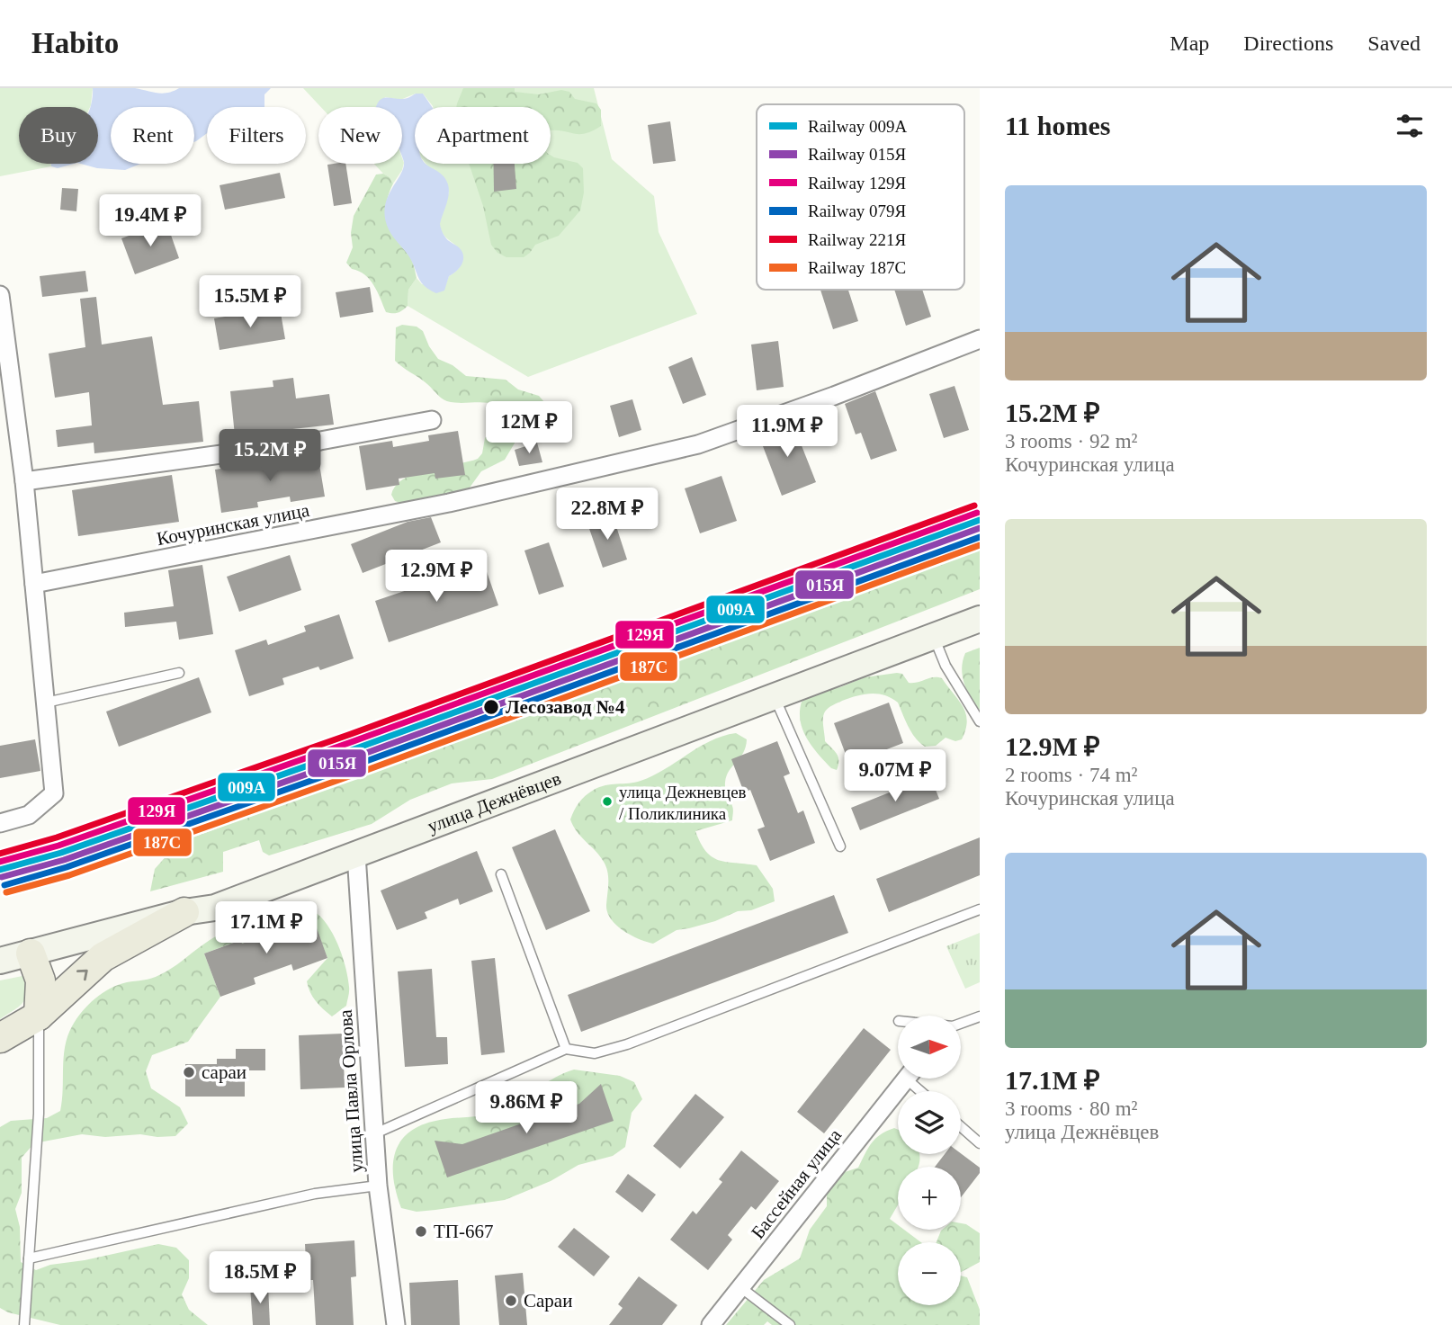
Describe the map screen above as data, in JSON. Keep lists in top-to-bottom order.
{
  "streets": {
    "main road": ["улица Дежнёвцев"],
    "street": ["Кочуринская улица", "улица Павла Орлова", "Бассейная улица"]
  },
  "crossings": [
    ["улица Дежнёвцев", "улица Павла Орлова"]
  ],
  "places": [
    "Лесозавод №4",
    "улица Дежневцев / Поликлиника",
    "сараи",
    "ТП-667",
    "Сараи"
  ],
  "lines": [
    "rail line 221Я",
    "rail line 129Я",
    "rail line 009А",
    "rail line 015Я",
    "rail line 079Я",
    "rail line 187С"
  ],
  "legend": [
    "Railway 009А",
    "Railway 015Я",
    "Railway 129Я",
    "Railway 079Я",
    "Railway 221Я",
    "Railway 187С"
  ],
  "north": "right",
  "page": {
    "header": "Habito",
    "nav": ["Map", "Directions", "Saved"],
    "heading": "11 homes",
    "chip": [
      "Buy",
      "Rent",
      "Filters",
      "New",
      "Apartment"
    ],
    "list": [
      {
        "name": "15.2M ₽",
        "note": "3 rooms · 92 m² · Кочуринская улица"
      },
      {
        "name": "12.9M ₽",
        "note": "2 rooms · 74 m² · Кочуринская улица"
      },
      {
        "name": "17.1M ₽",
        "note": "3 rooms · 80 m² · улица Дежнёвцев"
      }
    ],
    "price": [
      "19.4M ₽",
      "15.5M ₽",
      "12M ₽",
      "11.9M ₽",
      "15.2M ₽",
      "22.8M ₽",
      "12.9M ₽",
      "9.07M ₽",
      "17.1M ₽",
      "9.86M ₽",
      "18.5M ₽"
    ],
    "map_buttons": ["+", "−"]
  }
}
